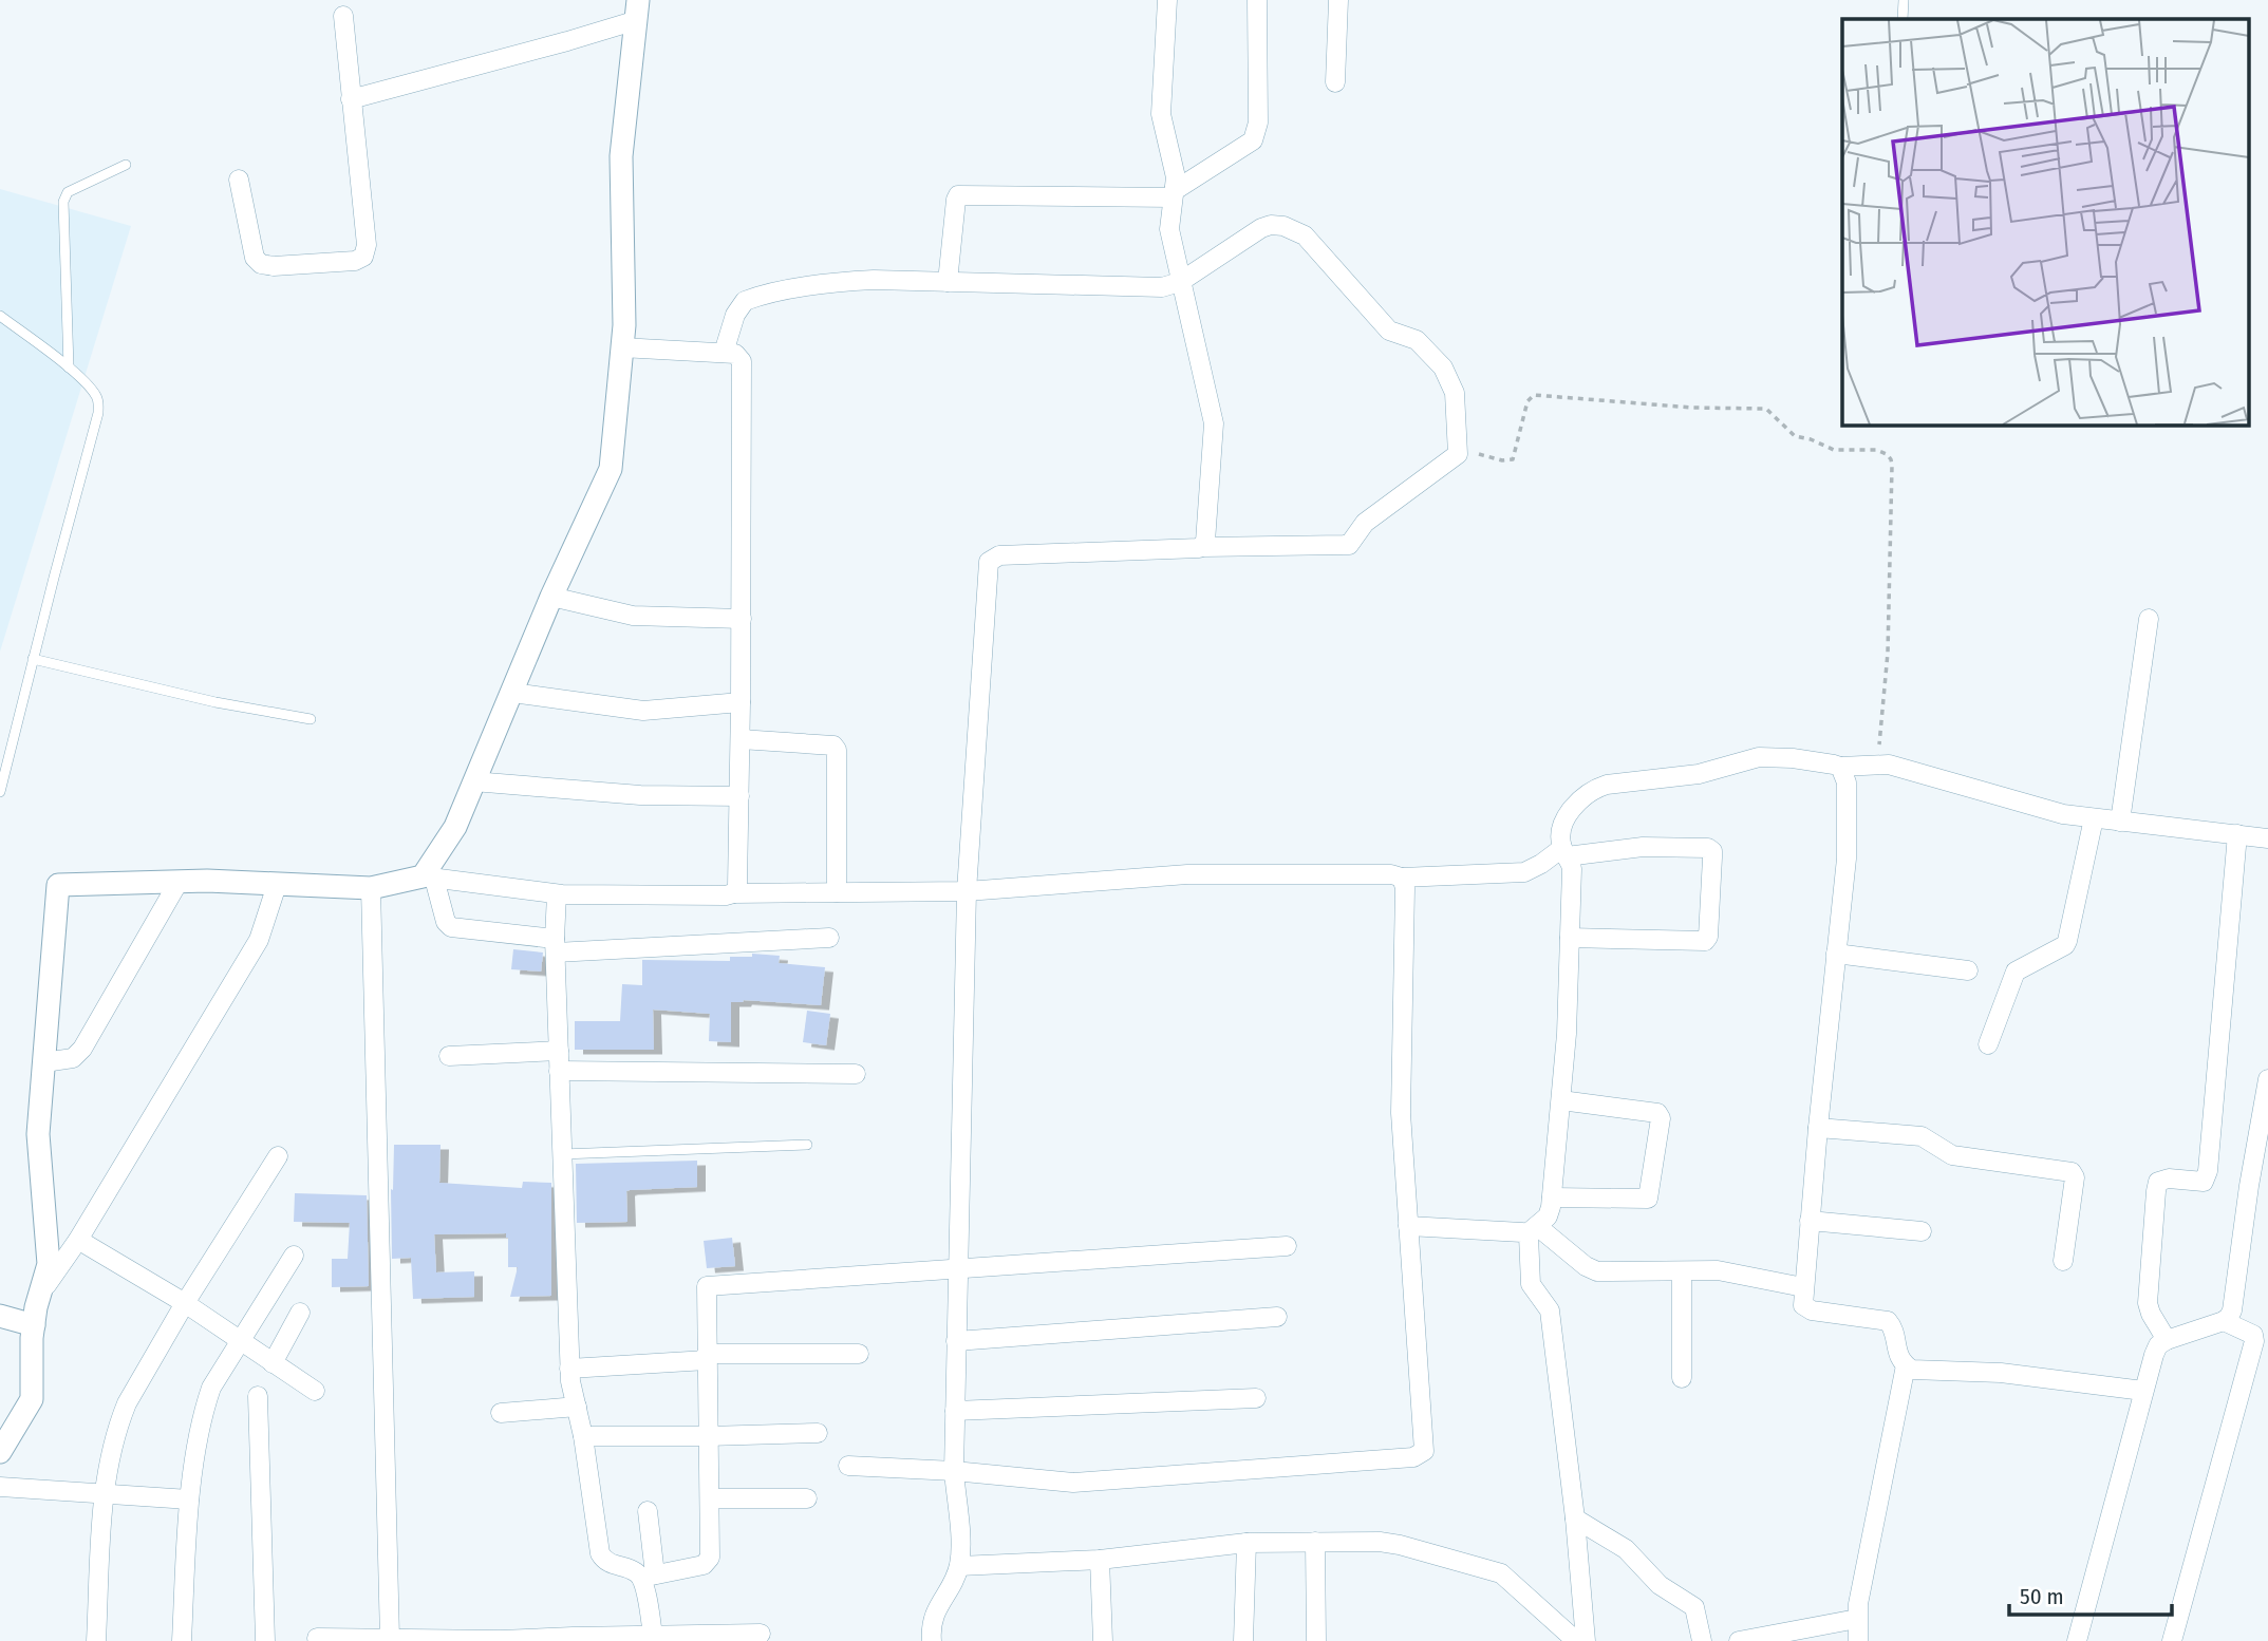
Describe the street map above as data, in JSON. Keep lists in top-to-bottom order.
{
  "scale_bar": "50 m"
}
